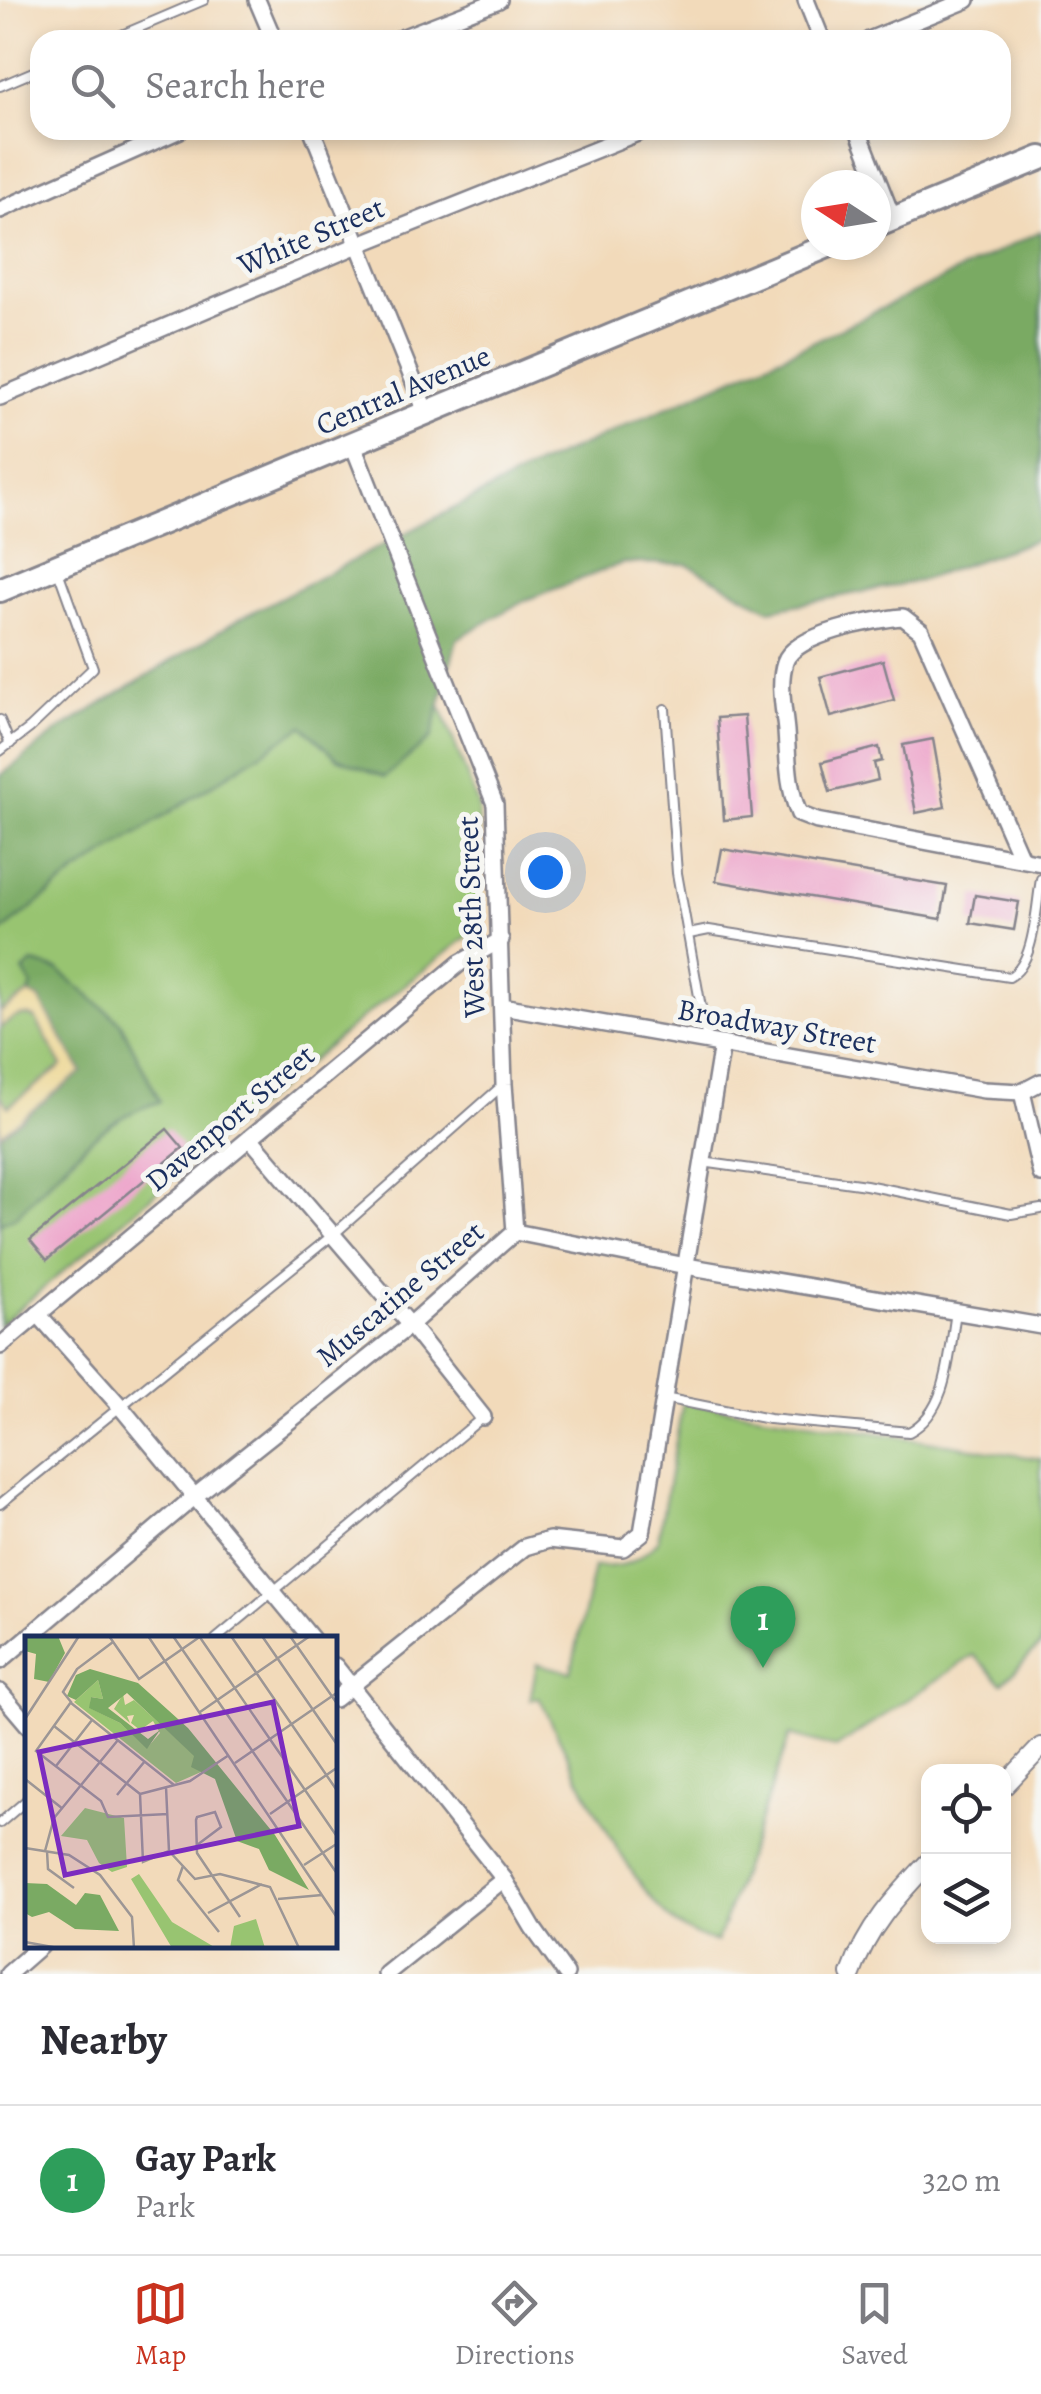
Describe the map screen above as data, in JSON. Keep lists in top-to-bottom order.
{
  "streets": {
    "main road": ["Central Avenue"],
    "street": [
      "White Street",
      "West 28th Street",
      "Broadway Street",
      "Davenport Street",
      "Muscatine Street"
    ]
  },
  "crossings": [
    ["Central Avenue", "West 28th Street"],
    ["West 28th Street", "Broadway Street"],
    ["West 28th Street", "Davenport Street"],
    ["West 28th Street", "Muscatine Street"]
  ],
  "north": "left",
  "page": {
    "search": "Search here",
    "pins": "1",
    "heading": "Nearby",
    "list": [
      {
        "mark": "1",
        "name": "Gay Park",
        "note": "Park",
        "value": "320 m"
      }
    ],
    "nav": ["Map", "Directions", "Saved"]
  }
}
